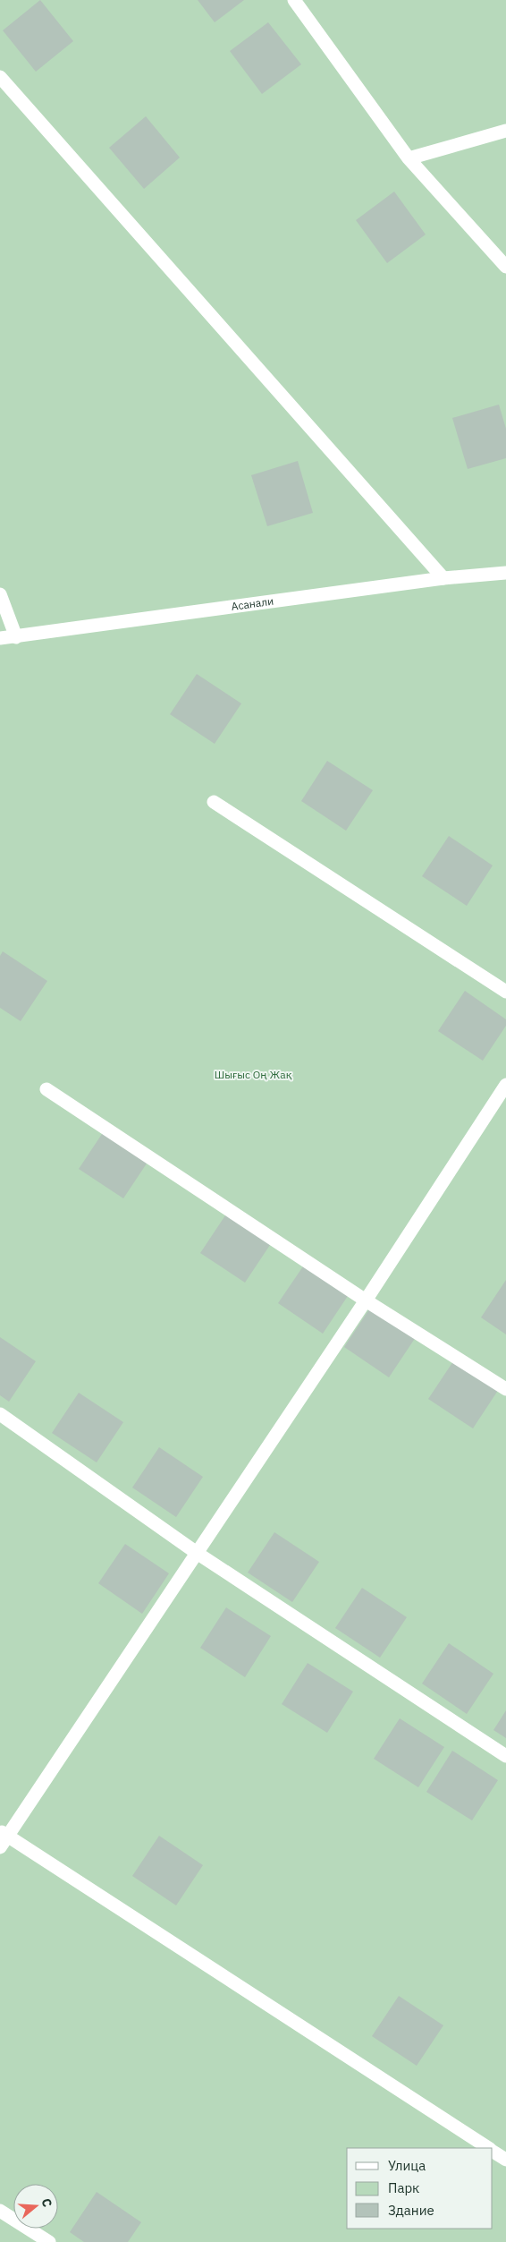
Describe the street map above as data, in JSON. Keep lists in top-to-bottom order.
{
  "streets": {
    "street": ["Асанали"]
  },
  "parks": ["Шығыс Оң Жақ"],
  "legend": ["Улица", "Парк", "Здание"],
  "north": "right"
}
